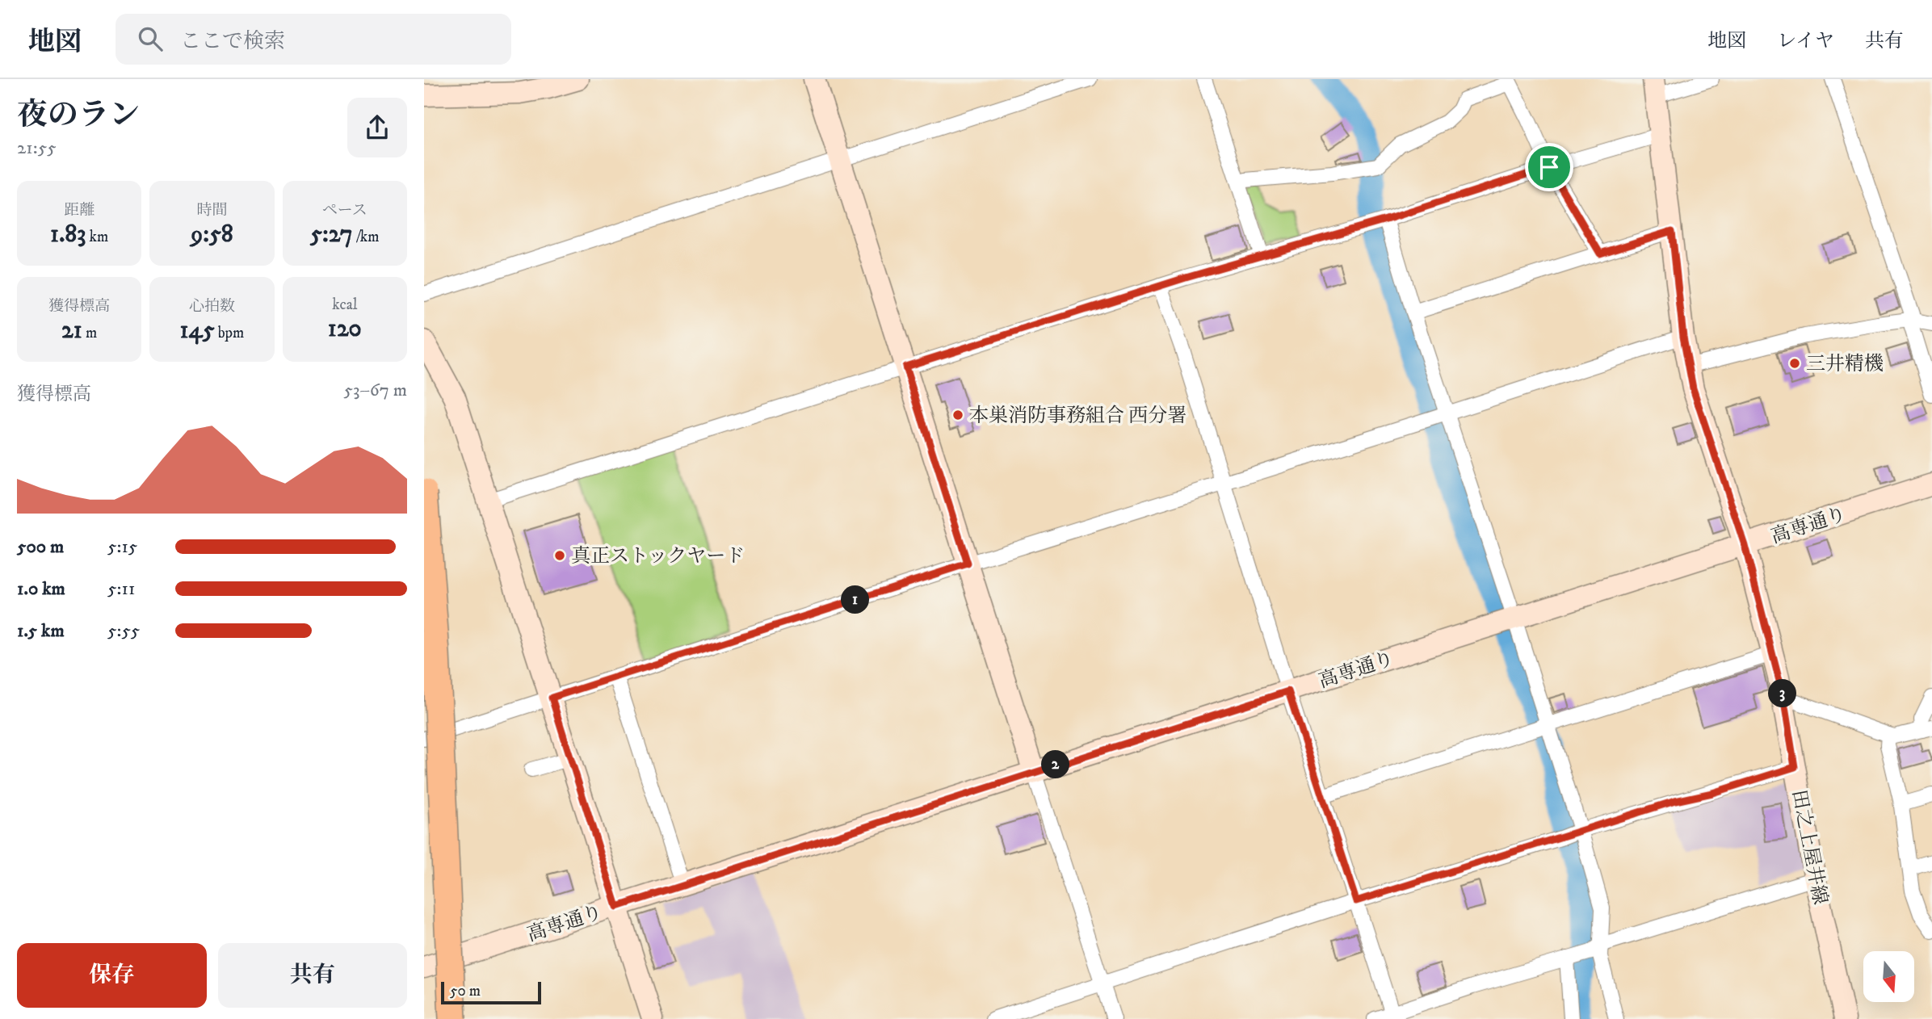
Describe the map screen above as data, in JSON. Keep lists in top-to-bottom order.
{
  "streets": {
    "street": ["高専通り", "田之上屋井線"]
  },
  "crossings": [
    ["高専通り", "田之上屋井線"]
  ],
  "places": ["三井精機", "本巣消防事務組合 西分署", "真正ストックヤード"],
  "scale_bar": "50 m",
  "north": "bottom",
  "page": {
    "header": "地図",
    "search": "ここで検索",
    "nav": ["地図", "レイヤ", "共有"],
    "heading": ["夜のラン", "21:55"],
    "stats": [
      ["距離", "1.83 km"],
      ["時間", "9:58"],
      ["ペース", "5:27 /km"],
      ["獲得標高", "21 m"],
      ["心拍数", "145 bpm"],
      ["kcal", "120"]
    ],
    "chart": ["獲得標高", "53–67 m"],
    "list": [
      {
        "name": "500 m",
        "note": "5:15"
      },
      {
        "name": "1.0 km",
        "note": "5:11"
      },
      {
        "name": "1.5 km",
        "note": "5:55"
      }
    ],
    "pins": ["1", "3", "2"],
    "buttons": ["保存", "共有"],
    "scale": "50 m"
  }
}
